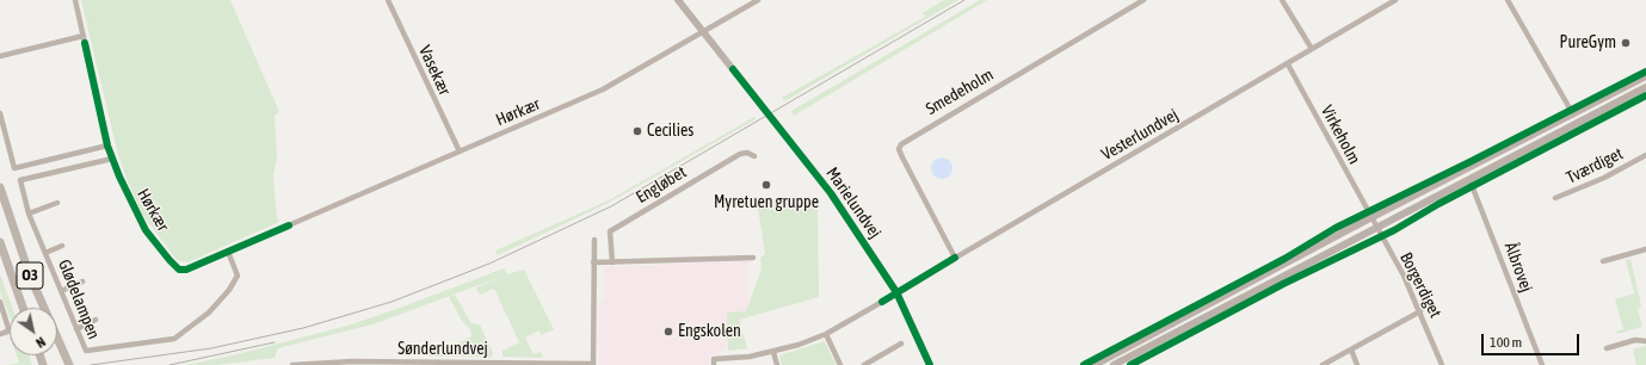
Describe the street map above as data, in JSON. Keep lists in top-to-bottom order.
{
  "streets": {
    "main road": ["Marielundvej", "O3"],
    "street": [
      "Vasekær",
      "Smedeholm",
      "Hørkær",
      "Vesterlundvej",
      "Virkeholm",
      "Tværdiget",
      "Engløbet",
      "Ålbrovej",
      "Borgerdiget",
      "Glødelampen",
      "Sønderlundvej"
    ]
  },
  "crossings": [
    ["Vasekær", "Hørkær"],
    ["Smedeholm", "Vesterlundvej"],
    ["Hørkær", "Marielundvej"],
    ["Hørkær", "Glødelampen"],
    ["Vesterlundvej", "Virkeholm"],
    ["Vesterlundvej", "Marielundvej"],
    ["Virkeholm", "Borgerdiget"]
  ],
  "places": [
    "PureGym",
    "Cecilies",
    "Myretuen gruppe",
    "Engskolen"
  ],
  "scale_bar": "100 m",
  "north": "bottom right"
}
